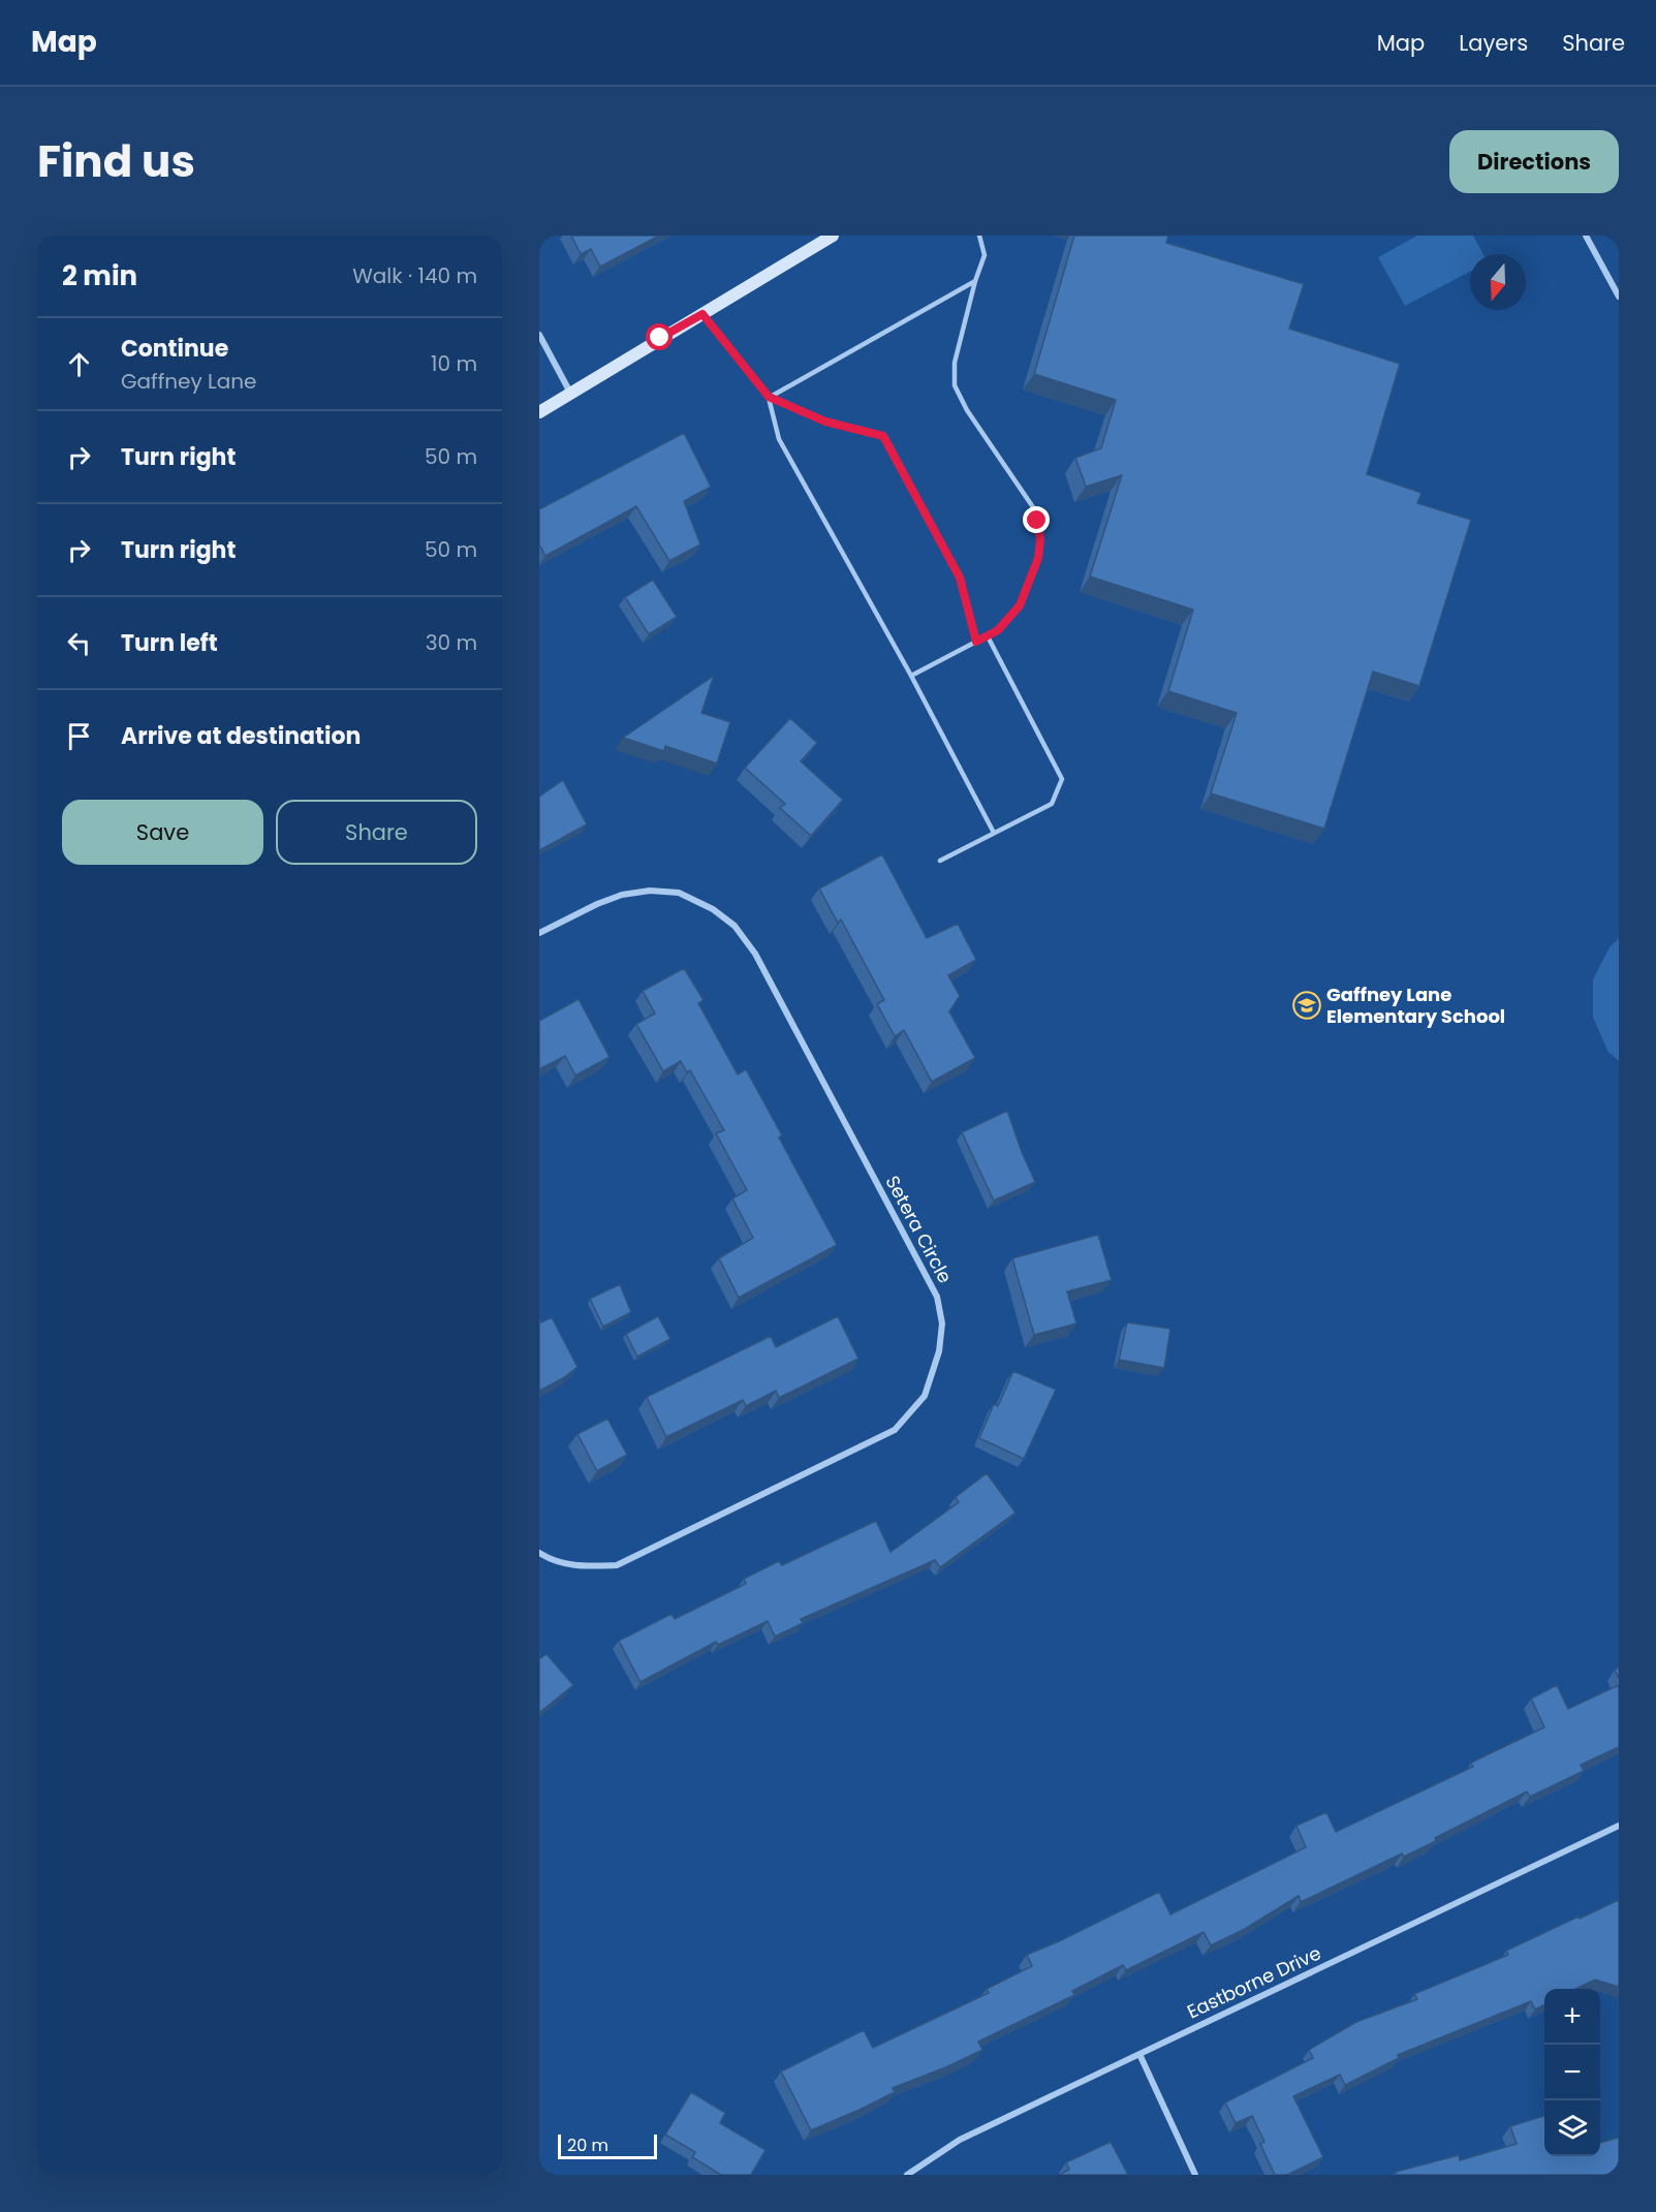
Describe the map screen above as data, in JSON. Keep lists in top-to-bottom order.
{
  "streets": {
    "street": ["Setera Circle", "Eastborne Drive"]
  },
  "places": {
    "school or university": ["Gaffney Lane Elementary School"]
  },
  "scale_bar": "20 m",
  "north": "bottom",
  "page": {
    "header": "Map",
    "nav": ["Map", "Layers", "Share"],
    "title": "Find us",
    "buttons": [
      "Directions",
      ["Save", "Share"]
    ],
    "heading": ["2 min", "Walk · 140 m"],
    "list": [
      ["Continue", "Gaffney Lane", "10 m"],
      ["Turn right", "50 m"],
      ["Turn right", "50 m"],
      ["Turn left", "30 m"],
      "Arrive at destination"
    ],
    "map_buttons": ["+", "−"],
    "scale": "20 m"
  }
}
